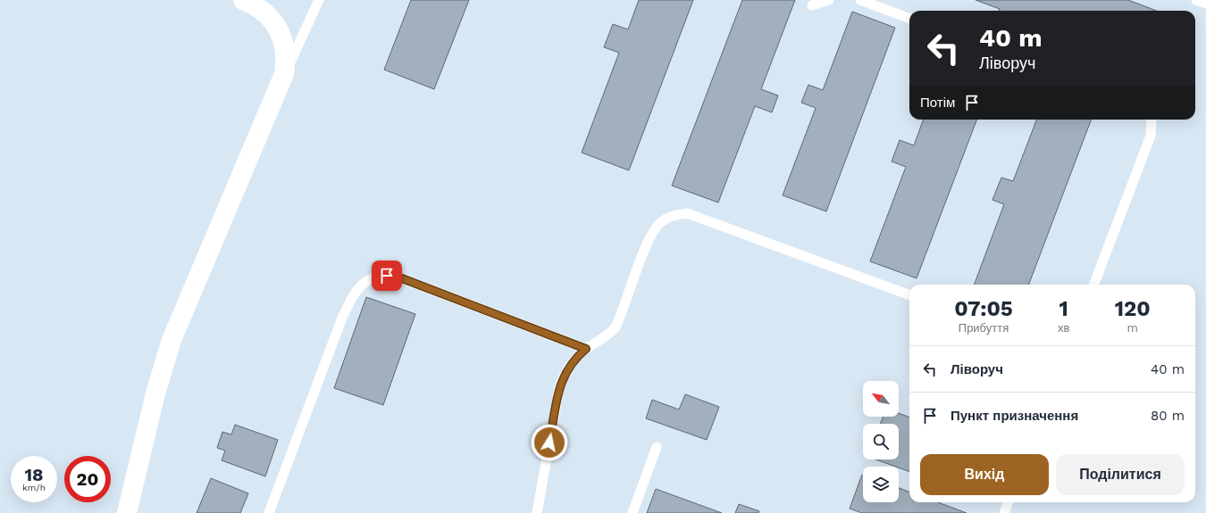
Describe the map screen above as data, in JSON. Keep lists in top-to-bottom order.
{
  "north": "top left",
  "page": {
    "turn": ["40 m", "Ліворуч"],
    "then": "Потім",
    "eta": [
      "07:05",
      "Прибуття",
      "1",
      "хв",
      "120",
      "m"
    ],
    "list": [
      {
        "name": "Ліворуч",
        "value": "40 m"
      },
      {
        "name": "Пункт призначення",
        "value": "80 m"
      }
    ],
    "buttons": ["Вихід", "Поділитися"],
    "speed": "18 km/h",
    "limit": "20"
  }
}
